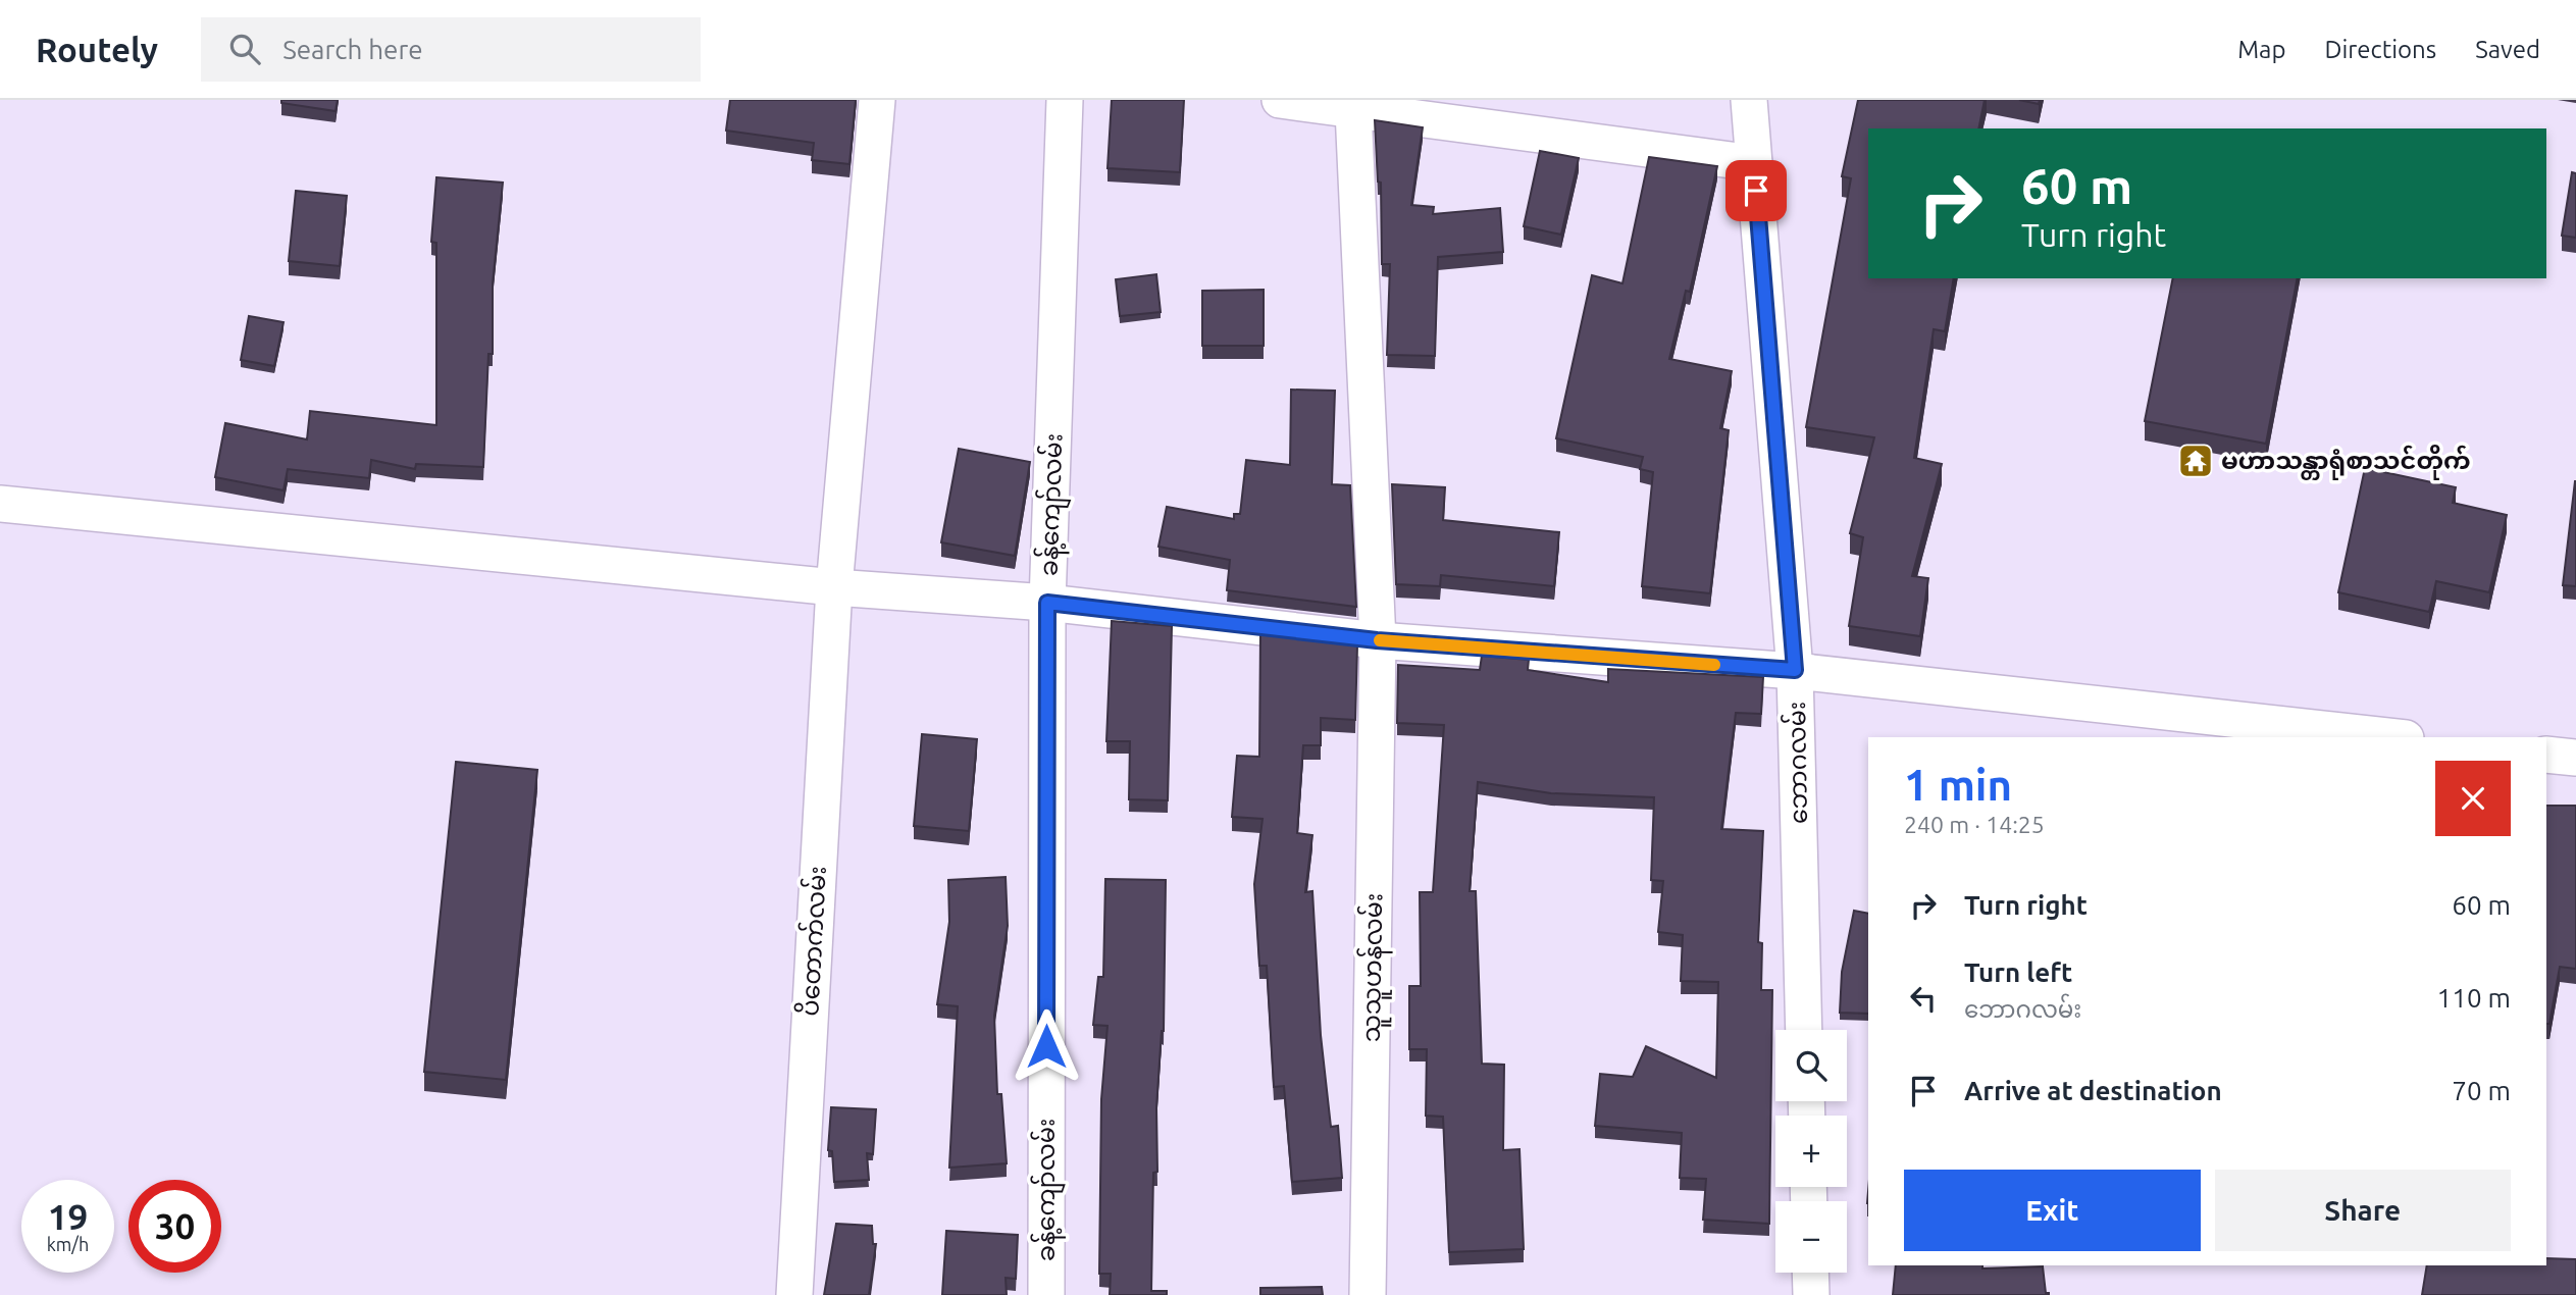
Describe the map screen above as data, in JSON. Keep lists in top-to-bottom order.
{
  "streets": {
    "street": [
      "ခန့်ကျော်လမ်း",
      "ဘောဂလမ်း",
      "ပိတောက်လမ်း",
      "သူသူဟန်လမ်း"
    ]
  },
  "places": {
    "temple": ["မဟာသန္တာရုံစာသင်တိုက်"]
  },
  "page": {
    "header": "Routely",
    "search": "Search here",
    "nav": ["Map", "Directions", "Saved"],
    "turn": ["60 m", "Turn right"],
    "heading": ["1 min", "240 m · 14:25"],
    "list": [
      {
        "name": "Turn right",
        "value": "60 m"
      },
      {
        "name": "Turn left",
        "note": "ဘောဂလမ်း",
        "value": "110 m"
      },
      {
        "name": "Arrive at destination",
        "value": "70 m"
      }
    ],
    "map_buttons": ["+", "−"],
    "buttons": ["Exit", "Share"],
    "speed": "19 km/h",
    "limit": "30"
  }
}
